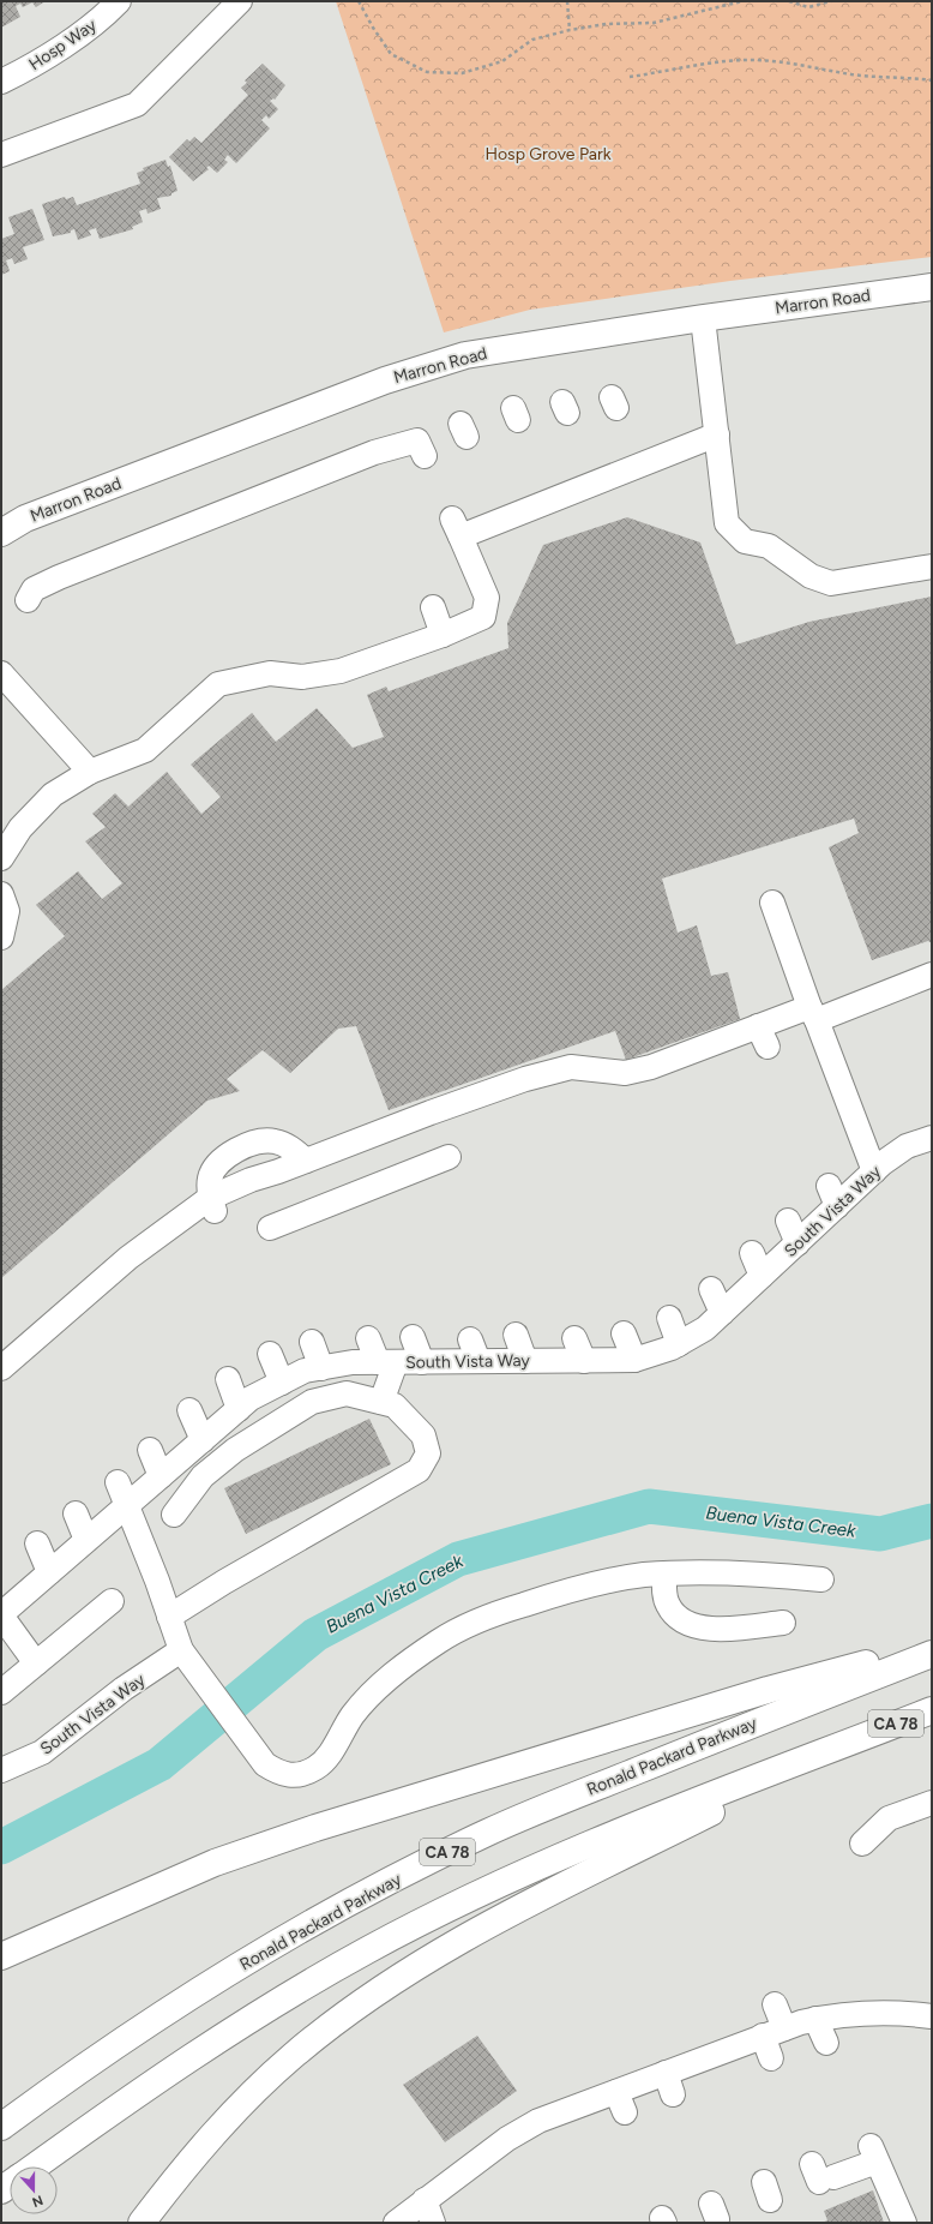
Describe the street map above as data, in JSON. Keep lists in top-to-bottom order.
{
  "streets": {
    "main road": ["Marron Road", "CA 78", "Ronald Packard Parkway"],
    "street": ["Hosp Way", "South Vista Way"]
  },
  "water": ["Buena Vista Creek"],
  "parks": ["Hosp Grove Park"],
  "north": "bottom"
}
